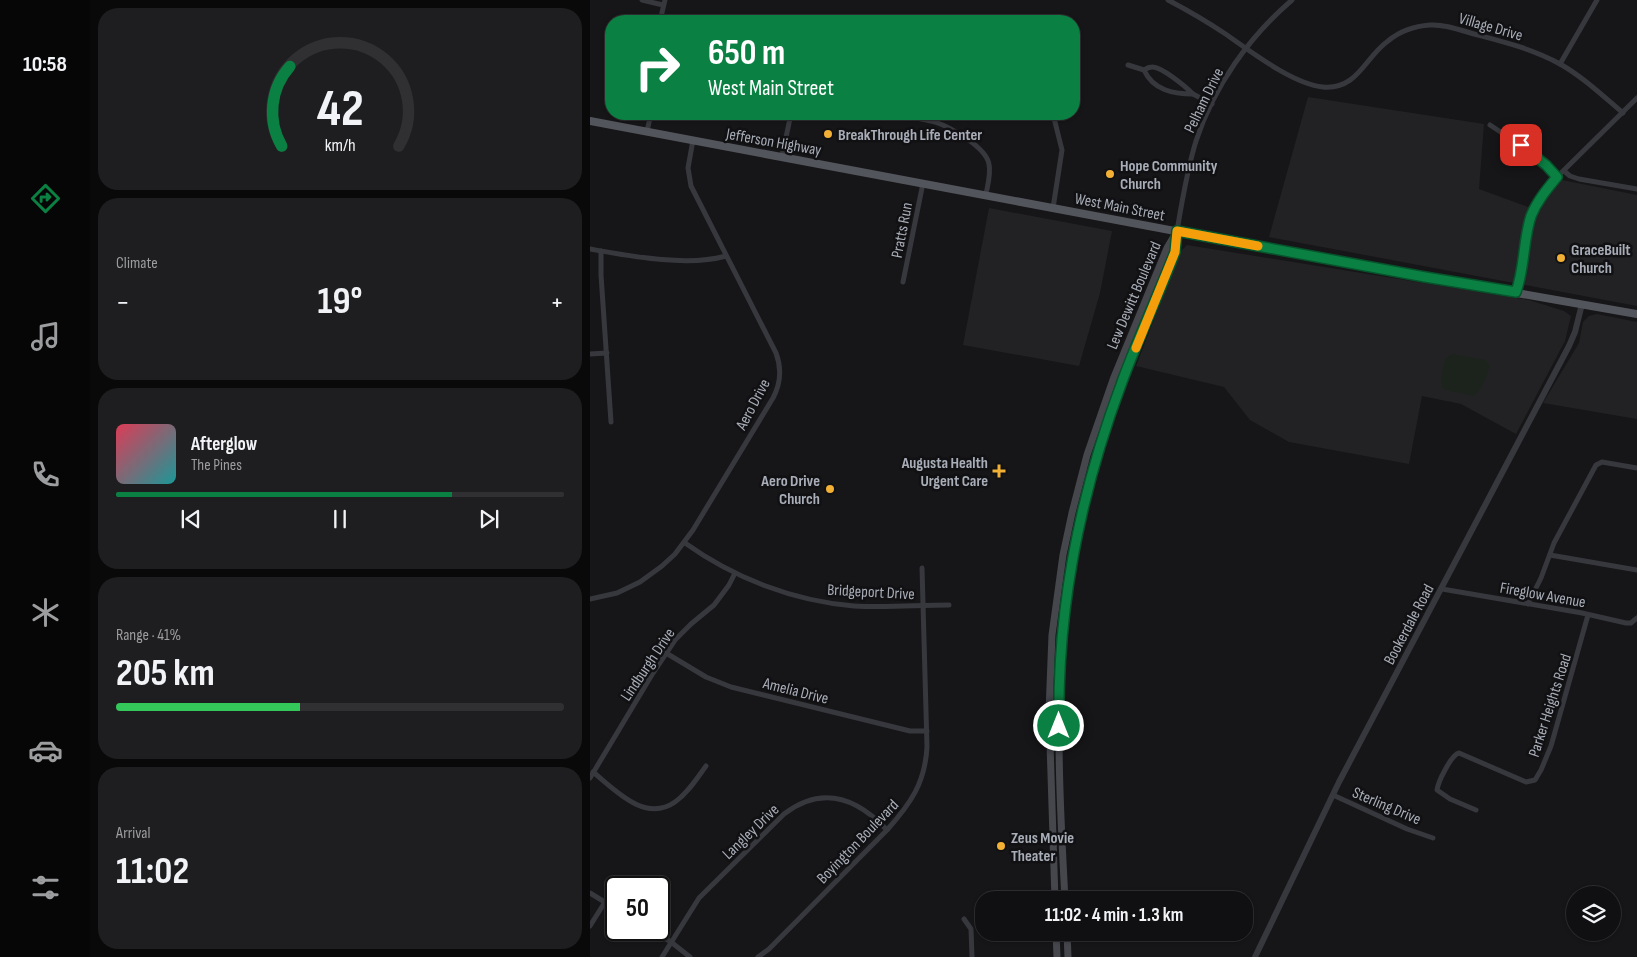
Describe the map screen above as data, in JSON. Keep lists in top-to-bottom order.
{
  "streets": {
    "main road": ["Jefferson Highway", "West Main Street", "Lew Dewitt Boulevard"],
    "street": [
      "Village Drive",
      "Pelham Drive",
      "Pratts Run",
      "Aero Drive",
      "Bridgeport Drive",
      "Fireglow Avenue",
      "Bookerdale Road",
      "Lindburgh Drive",
      "Amelia Drive",
      "Parker Heights Road",
      "Sterling Drive",
      "Langley Drive",
      "Boyington Boulevard"
    ]
  },
  "crossings": [
    ["Village Drive", "Pelham Drive"],
    ["Pelham Drive", "West Main Street"],
    ["Pelham Drive", "Lew Dewitt Boulevard"],
    ["Jefferson Highway", "West Main Street"],
    ["Jefferson Highway", "Pratts Run"],
    ["Jefferson Highway", "Aero Drive"],
    ["West Main Street", "Pratts Run"],
    ["West Main Street", "Lew Dewitt Boulevard"],
    ["West Main Street", "Bookerdale Road"],
    ["Bridgeport Drive", "Lindburgh Drive"],
    ["Bridgeport Drive", "Boyington Boulevard"],
    ["Fireglow Avenue", "Bookerdale Road"],
    ["Fireglow Avenue", "Parker Heights Road"],
    ["Bookerdale Road", "Sterling Drive"],
    ["Lindburgh Drive", "Amelia Drive"],
    ["Amelia Drive", "Boyington Boulevard"],
    ["Langley Drive", "Boyington Boulevard"]
  ],
  "places": {
    "other": [
      "BreakThrough Life Center",
      "Hope Community Church",
      "GraceBuilt Church",
      "Aero Drive Church",
      "Zeus Movie Theater"
    ],
    "health": ["Augusta Health Urgent Care"]
  },
  "page": {
    "tabs": "10:58",
    "turn": ["650 m", "West Main Street"],
    "tile": [
      "Climate",
      ["Range · 41%", "205 km"],
      ["Arrival", "11:02"]
    ],
    "heat": ["−", "19°", "+"],
    "song": ["Afterglow", "The Pines"],
    "limit": "50",
    "trip": "11:02 · 4 min · 1.3 km",
    "gauge": ["42", "km/h"]
  }
}
